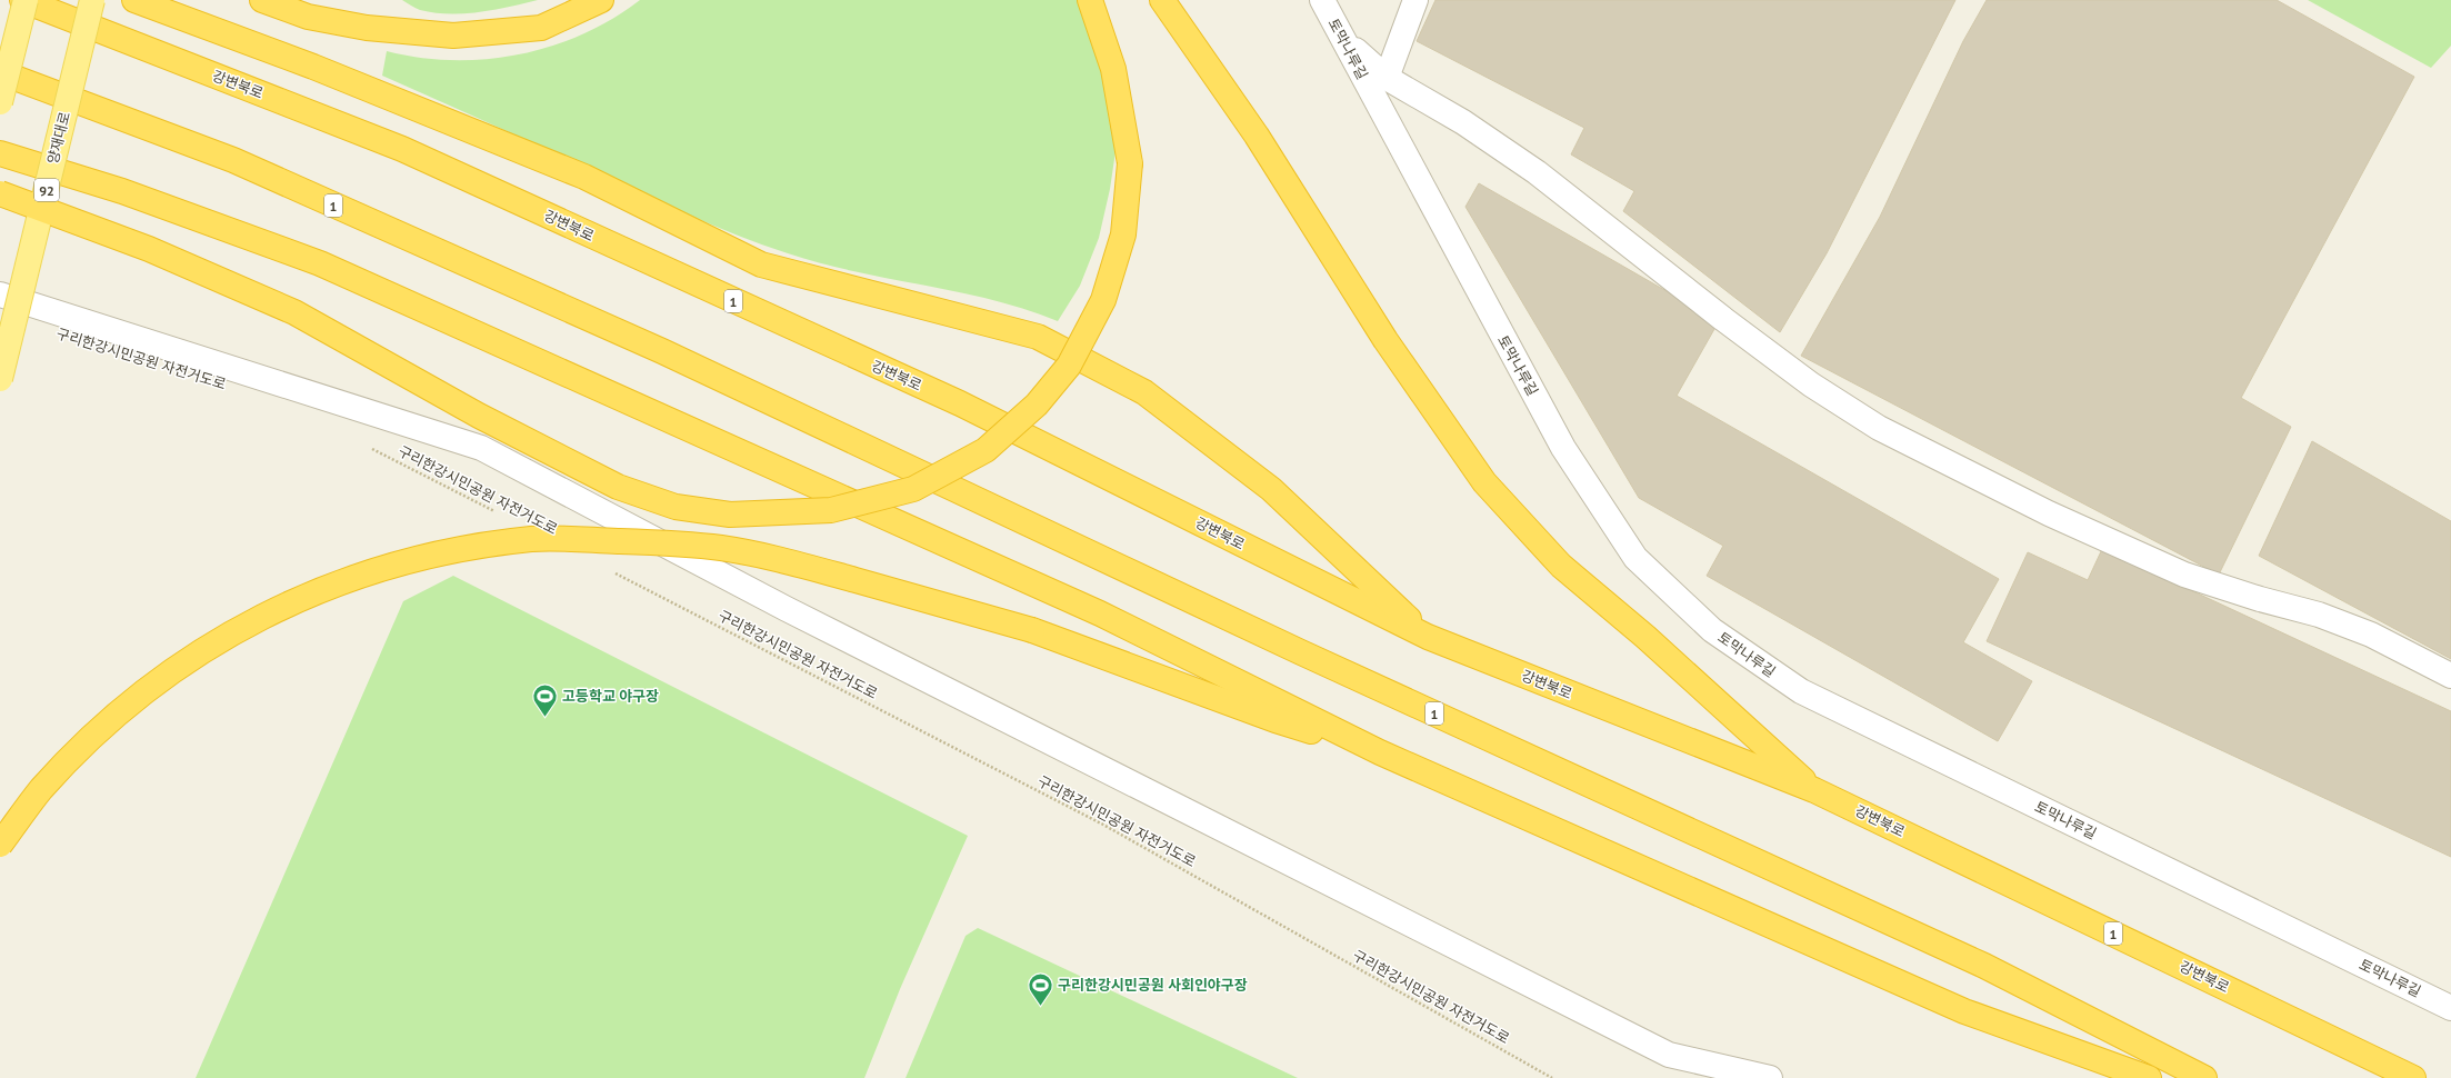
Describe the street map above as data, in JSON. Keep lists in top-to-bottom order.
{
  "streets": {
    "highway": ["강변북로", "1"],
    "main road": ["양재대로", "92"],
    "street": ["토막나루길"],
    "path": ["구리한강시민공원 자전거도로"]
  },
  "places": {
    "sports": ["고등학교 야구장", "구리한강시민공원 사회인야구장"]
  }
}
